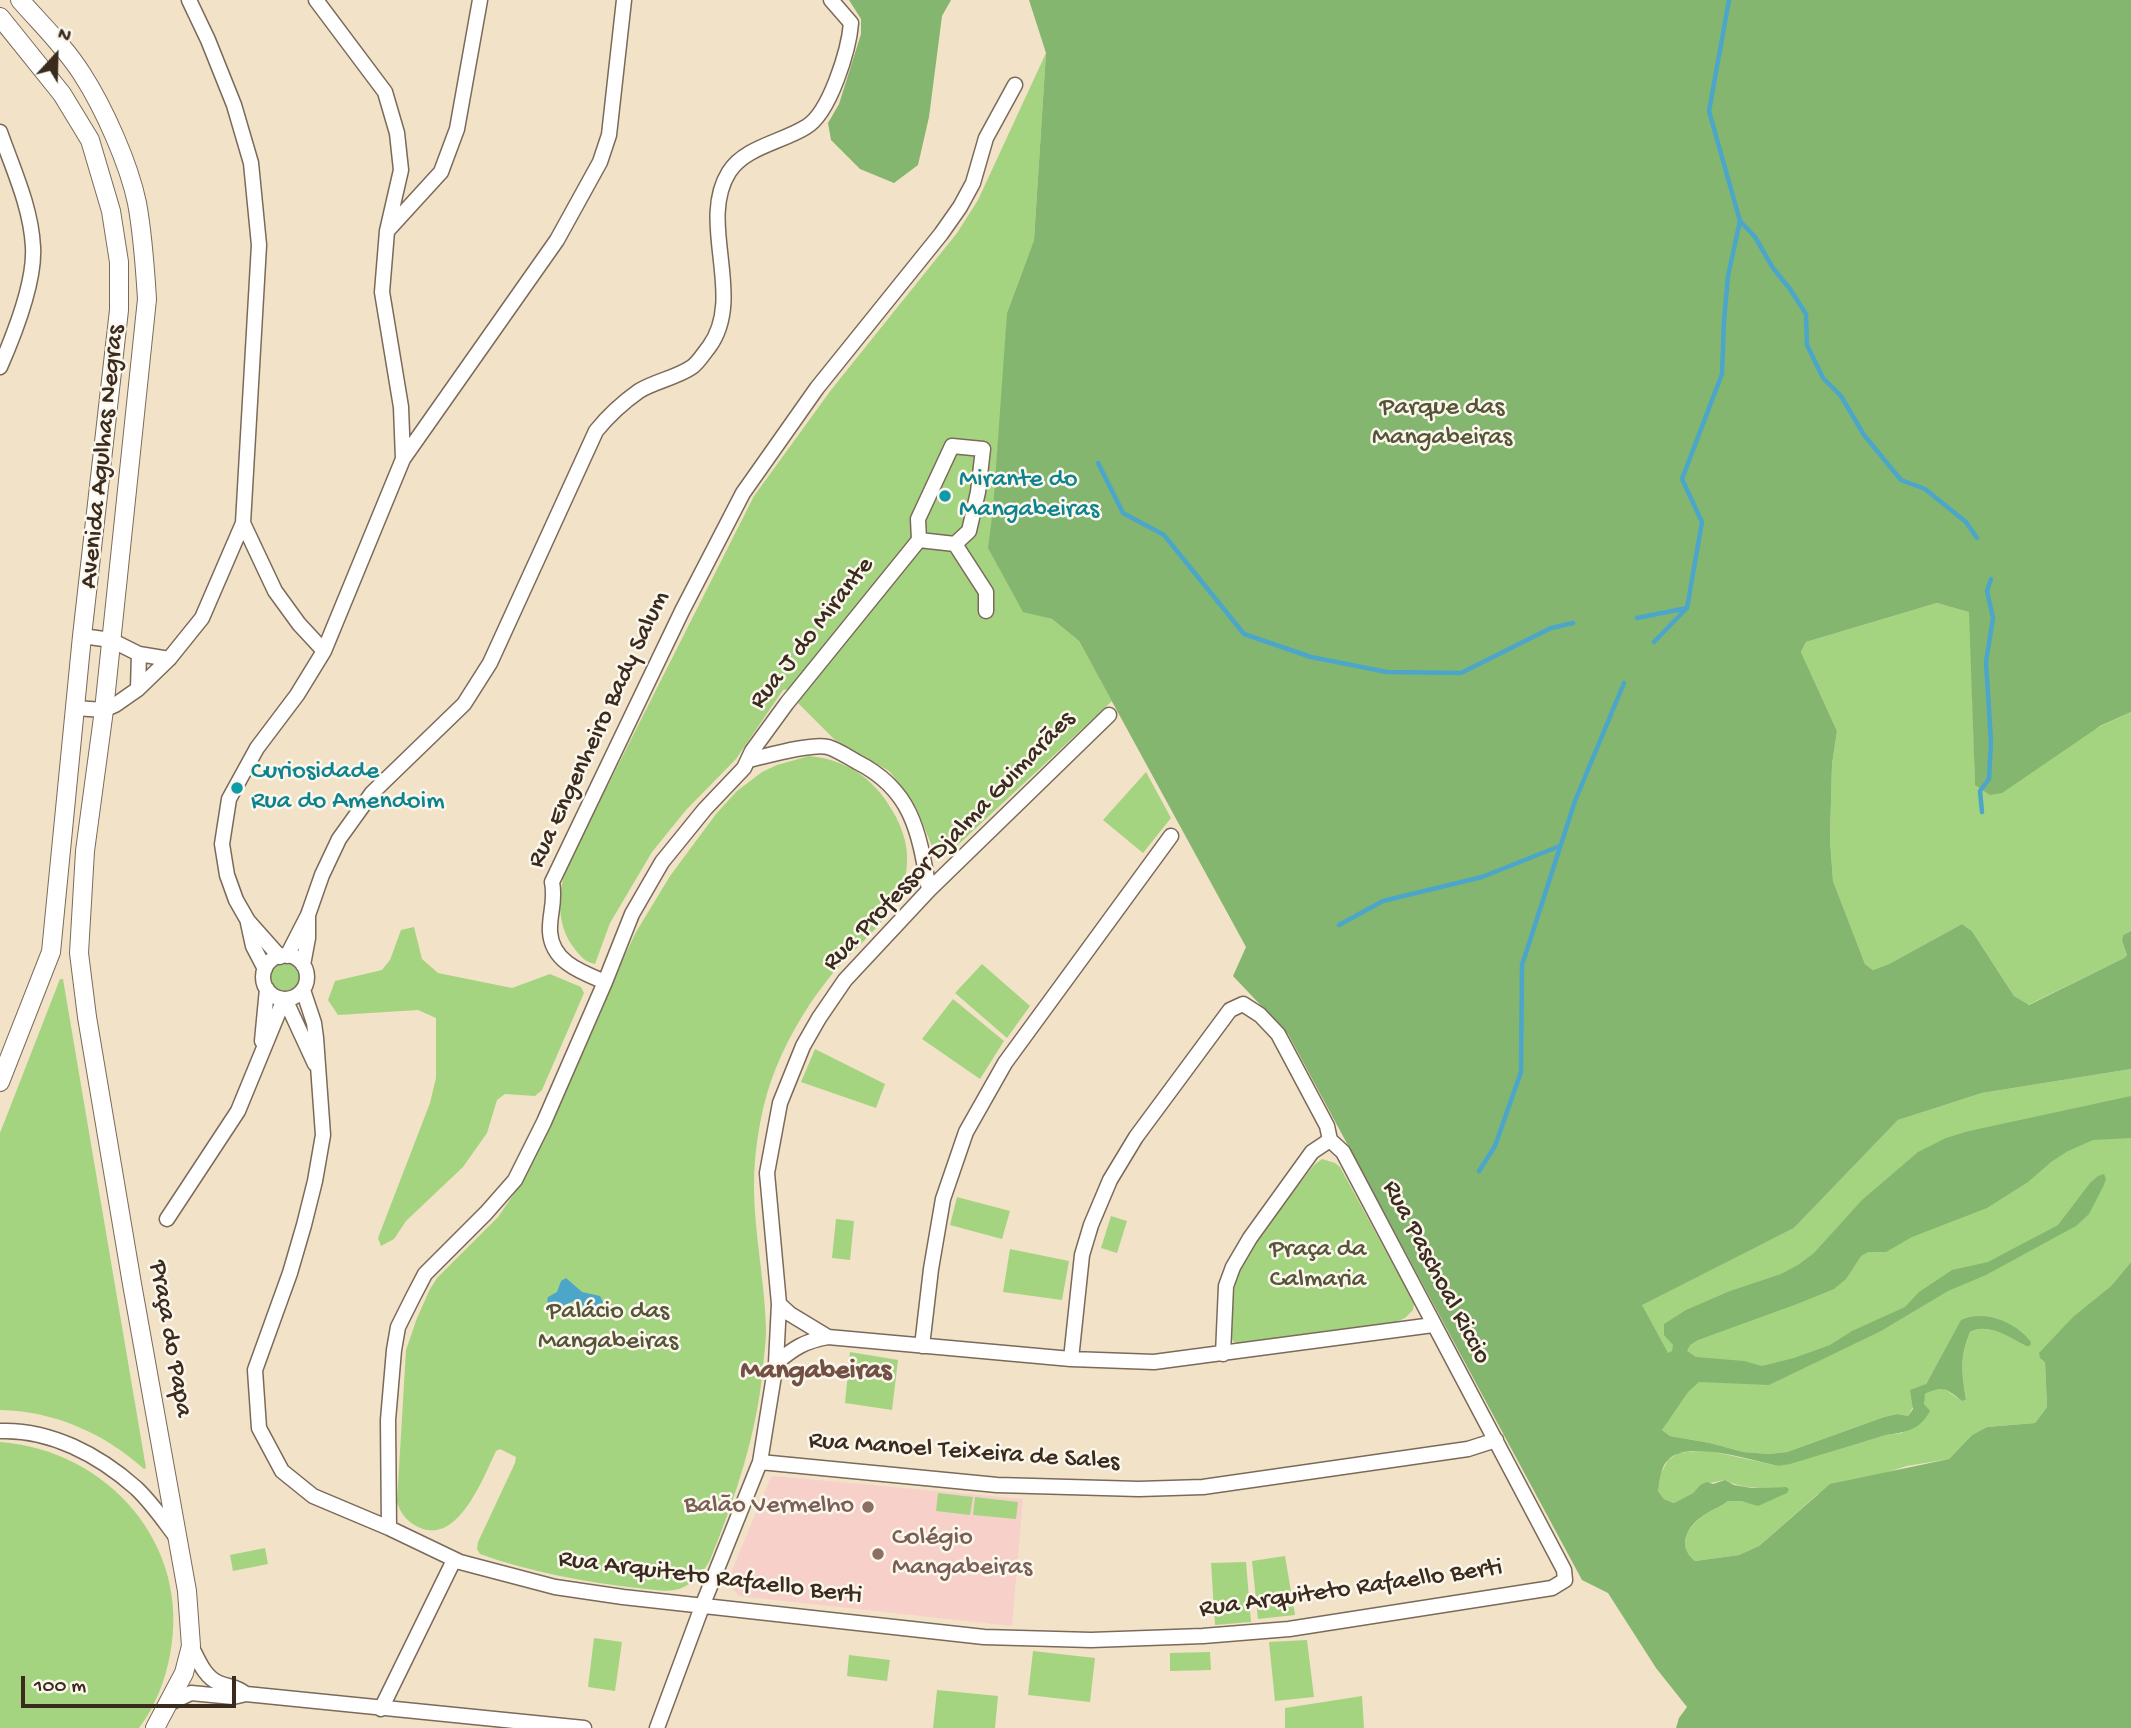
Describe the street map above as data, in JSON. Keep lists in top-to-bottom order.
{
  "streets": {
    "street": [
      "Avenida Agulhas Negras",
      "Rua J do Mirante",
      "Rua Engenheiro Bady Salum",
      "Rua Professor Djalma Guimarães",
      "Rua Paschoal Riccio",
      "Praça do Papa",
      "Rua Manoel Teixeira de Sales",
      "Rua Arquiteto Rafaello Berti"
    ]
  },
  "crossings": [
    ["Avenida Agulhas Negras", "Praça do Papa"],
    ["Rua J do Mirante", "Rua Engenheiro Bady Salum"],
    ["Rua Professor Djalma Guimarães", "Rua Manoel Teixeira de Sales"],
    ["Rua Professor Djalma Guimarães", "Rua Arquiteto Rafaello Berti"],
    ["Rua Paschoal Riccio", "Rua Manoel Teixeira de Sales"],
    ["Rua Paschoal Riccio", "Rua Arquiteto Rafaello Berti"]
  ],
  "districts": ["Mangabeiras"],
  "parks": ["Parque das Mangabeiras", "Praça da Calmaria", "Palácio das Mangabeiras"],
  "places": [
    "Mirante do Mangabeiras",
    "Curiosidade Rua do Amendoim",
    "Balão Vermelho",
    "Colégio Mangabeiras"
  ],
  "scale_bar": "100 m",
  "north": "top"
}
